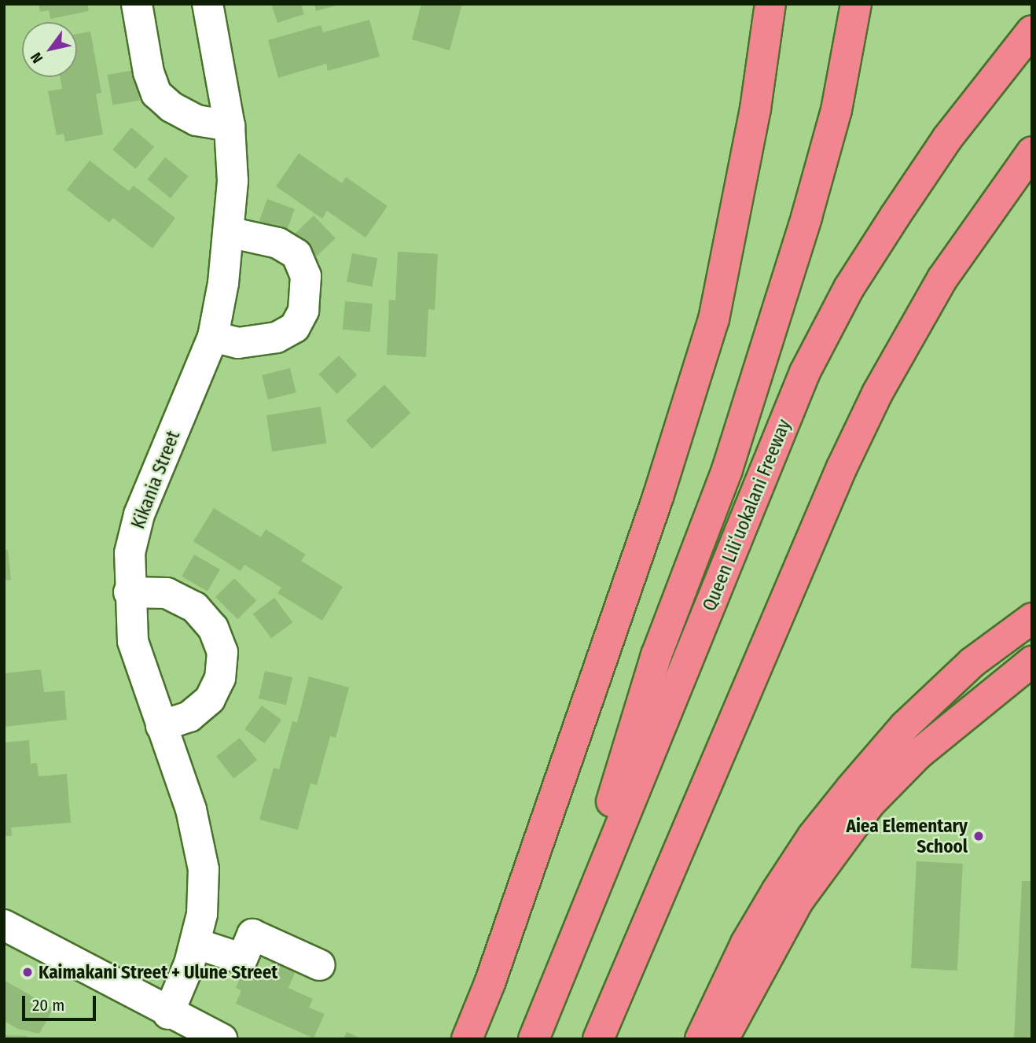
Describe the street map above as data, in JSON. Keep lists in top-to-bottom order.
{
  "streets": {
    "highway": ["Queen Liliʻuokalani Freeway"],
    "street": ["Kikania Street"]
  },
  "places": ["Aiea Elementary School", "Kaimakani Street + Ulune Street"],
  "scale_bar": "20 m",
  "north": "bottom left"
}
